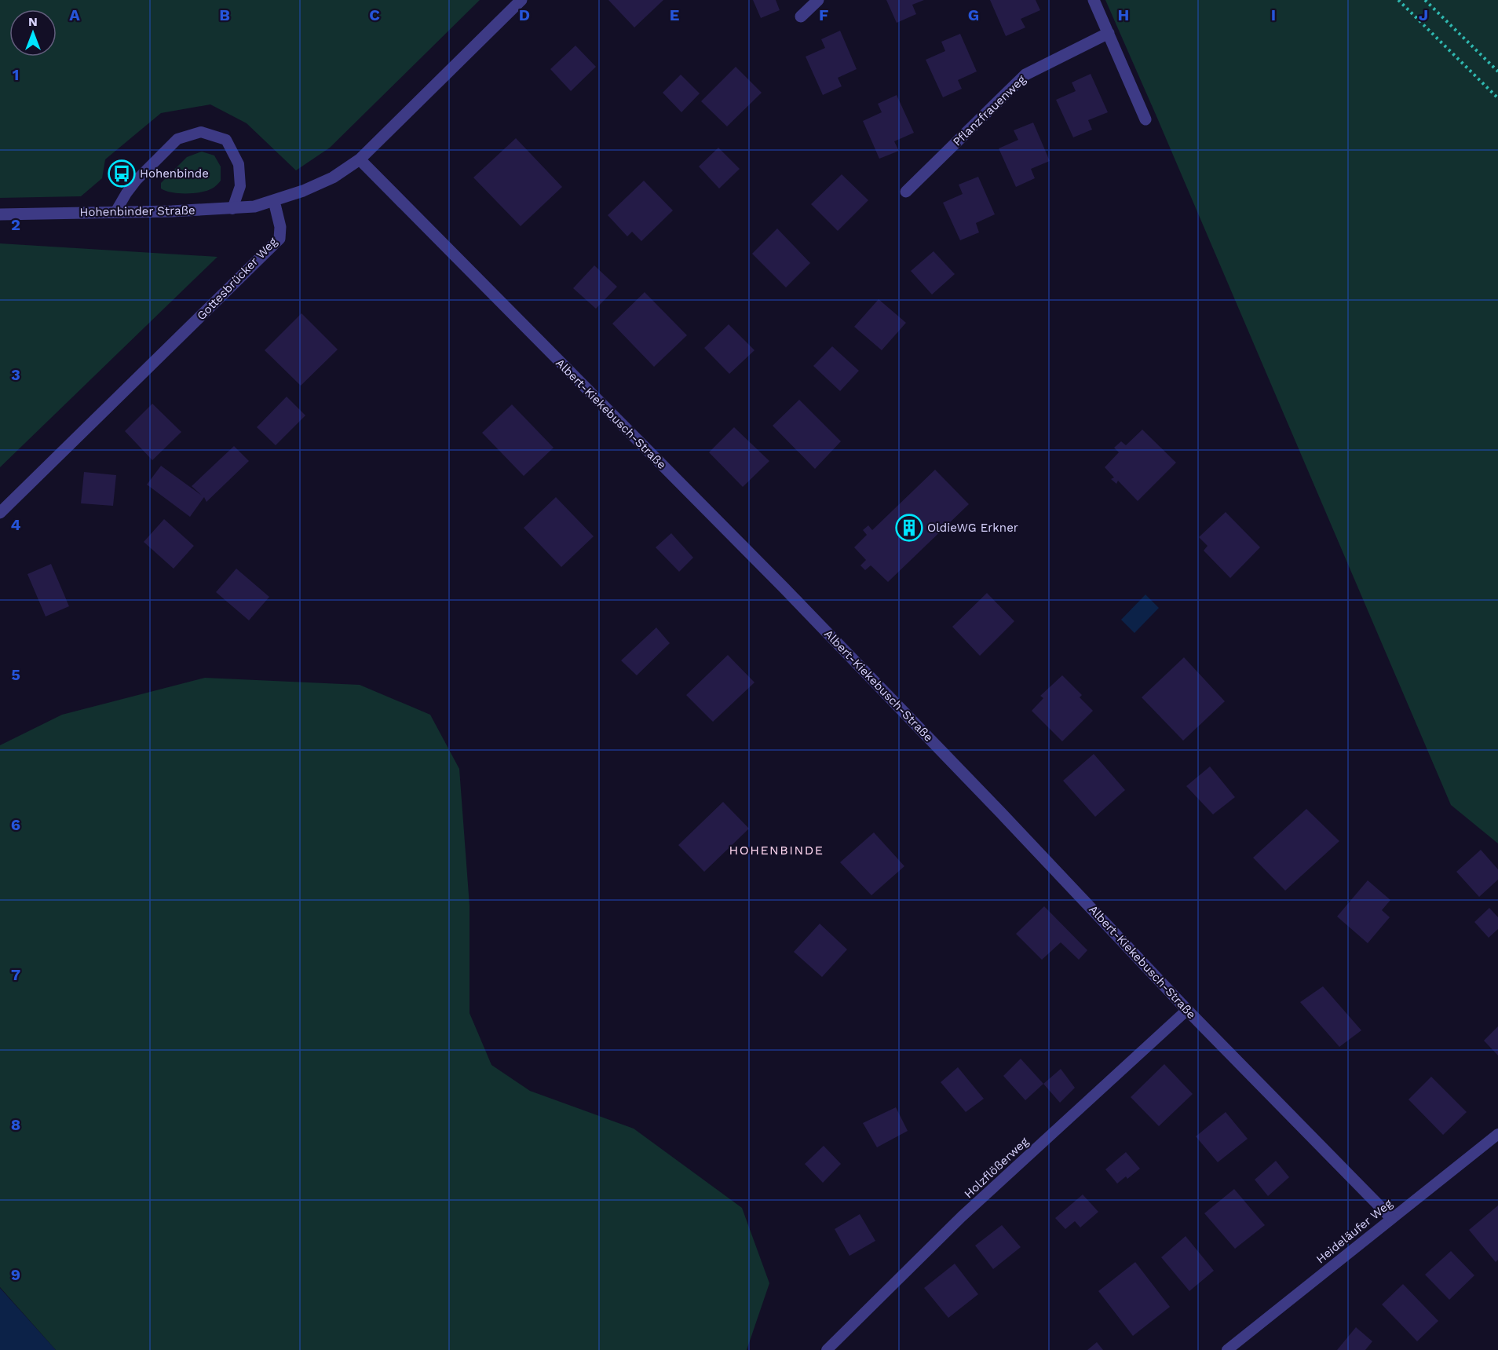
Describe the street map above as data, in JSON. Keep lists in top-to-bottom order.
{
  "streets": {
    "street": [
      "Pflanzfrauenweg",
      "Hohenbinder Straße",
      "Gottesbrücker Weg",
      "Albert-Kiekebusch-Straße"
    ],
    "lane": ["Holzflößerweg", "Heideläufer Weg"]
  },
  "crossings": [
    ["Hohenbinder Straße", "Gottesbrücker Weg"],
    ["Albert-Kiekebusch-Straße", "Holzflößerweg"],
    ["Albert-Kiekebusch-Straße", "Heideläufer Weg"]
  ],
  "districts": ["HOHENBINDE"],
  "places": {
    "bus stop": ["Hohenbinde"],
    "building": ["OldieWG Erkner"]
  },
  "north": "top",
  "grid": {
    "columns": [
      "A",
      "B",
      "C",
      "D",
      "E",
      "F",
      "G",
      "H",
      "I",
      "J"
    ],
    "rows": [
      "1",
      "2",
      "3",
      "4",
      "5",
      "6",
      "7",
      "8",
      "9"
    ]
  }
}
